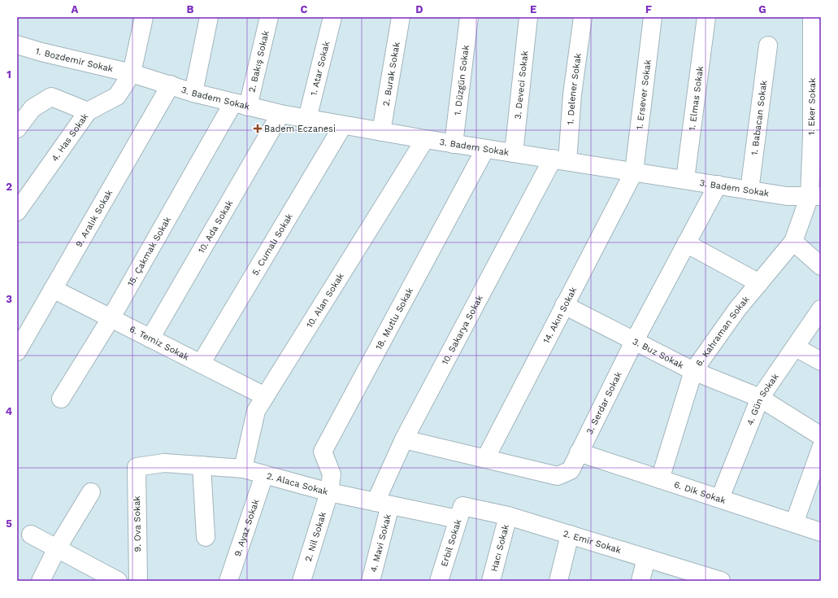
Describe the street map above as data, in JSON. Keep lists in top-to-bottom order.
{
  "streets": {
    "street": [
      "1. Bozdemir Sokak",
      "2. Bakış Sokak",
      "1. Atar Sokak",
      "2. Burak Sokak",
      "1. Düzgün Sokak",
      "3. Deveci Sokak",
      "1. Delener Sokak",
      "1. Ersever Sokak",
      "3. Badem Sokak",
      "1. Elmas Sokak",
      "1. Eker Sokak",
      "1. Babacan Sokak",
      "4. Has Sokak",
      "9. Aralık Sokak",
      "10. Ada Sokak",
      "5. Cumalı Sokak",
      "15. Çakmak Sokak",
      "10. Alan Sokak",
      "14. Akın Sokak",
      "18. Mutlu Sokak",
      "10. Sakarya Sokak",
      "6. Kahraman Sokak",
      "6. Temiz Sokak",
      "3. Buz Sokak",
      "4. Gün Sokak",
      "3. Serdar Sokak",
      "2. Alaca Sokak",
      "6. Dik Sokak",
      "9. Ova Sokak",
      "9. Ayaz Sokak",
      "2. Nil Sokak",
      "2. Emir Sokak",
      "4. Mavi Sokak",
      "Erbil Sokak",
      "Hacı Sokak"
    ]
  },
  "crossings": [
    ["1. Bozdemir Sokak", "3. Badem Sokak"],
    ["1. Bozdemir Sokak", "4. Has Sokak"],
    ["2. Bakış Sokak", "3. Badem Sokak"],
    ["2. Bakış Sokak", "15. Çakmak Sokak"],
    ["1. Atar Sokak", "3. Badem Sokak"],
    ["2. Burak Sokak", "3. Badem Sokak"],
    ["1. Düzgün Sokak", "3. Badem Sokak"],
    ["3. Deveci Sokak", "3. Badem Sokak"],
    ["1. Delener Sokak", "3. Badem Sokak"],
    ["1. Delener Sokak", "10. Sakarya Sokak"],
    ["1. Ersever Sokak", "3. Badem Sokak"],
    ["1. Ersever Sokak", "14. Akın Sokak"],
    ["3. Badem Sokak", "1. Elmas Sokak"],
    ["3. Badem Sokak", "1. Eker Sokak"],
    ["3. Badem Sokak", "1. Babacan Sokak"],
    ["3. Badem Sokak", "4. Has Sokak"],
    ["3. Badem Sokak", "9. Aralık Sokak"],
    ["3. Badem Sokak", "10. Ada Sokak"],
    ["3. Badem Sokak", "5. Cumalı Sokak"],
    ["3. Badem Sokak", "15. Çakmak Sokak"],
    ["3. Badem Sokak", "10. Alan Sokak"],
    ["3. Badem Sokak", "14. Akın Sokak"],
    ["3. Badem Sokak", "18. Mutlu Sokak"],
    ["3. Badem Sokak", "10. Sakarya Sokak"],
    ["3. Badem Sokak", "6. Kahraman Sokak"],
    ["3. Badem Sokak", "3. Serdar Sokak"],
    ["1. Eker Sokak", "6. Kahraman Sokak"],
    ["9. Aralık Sokak", "6. Temiz Sokak"],
    ["10. Ada Sokak", "6. Temiz Sokak"],
    ["5. Cumalı Sokak", "6. Temiz Sokak"],
    ["15. Çakmak Sokak", "6. Temiz Sokak"],
    ["10. Alan Sokak", "6. Temiz Sokak"],
    ["10. Alan Sokak", "2. Alaca Sokak"],
    ["14. Akın Sokak", "3. Buz Sokak"],
    ["14. Akın Sokak", "3. Serdar Sokak"],
    ["18. Mutlu Sokak", "2. Alaca Sokak"],
    ["18. Mutlu Sokak", "2. Nil Sokak"],
    ["10. Sakarya Sokak", "3. Serdar Sokak"],
    ["10. Sakarya Sokak", "2. Alaca Sokak"],
    ["10. Sakarya Sokak", "4. Mavi Sokak"],
    ["6. Kahraman Sokak", "3. Buz Sokak"],
    ["6. Kahraman Sokak", "6. Dik Sokak"],
    ["3. Buz Sokak", "4. Gün Sokak"],
    ["3. Buz Sokak", "3. Serdar Sokak"],
    ["4. Gün Sokak", "6. Dik Sokak"],
    ["3. Serdar Sokak", "6. Dik Sokak"],
    ["2. Alaca Sokak", "9. Ova Sokak"],
    ["2. Alaca Sokak", "9. Ayaz Sokak"],
    ["2. Alaca Sokak", "2. Nil Sokak"],
    ["2. Alaca Sokak", "2. Emir Sokak"],
    ["2. Alaca Sokak", "4. Mavi Sokak"],
    ["2. Alaca Sokak", "Erbil Sokak"],
    ["2. Emir Sokak", "Erbil Sokak"],
    ["2. Emir Sokak", "Hacı Sokak"]
  ],
  "places": {
    "health": ["Badem Eczanesi"]
  },
  "grid": {
    "columns": [
      "A",
      "B",
      "C",
      "D",
      "E",
      "F",
      "G"
    ],
    "rows": [
      "1",
      "2",
      "3",
      "4",
      "5"
    ]
  }
}
